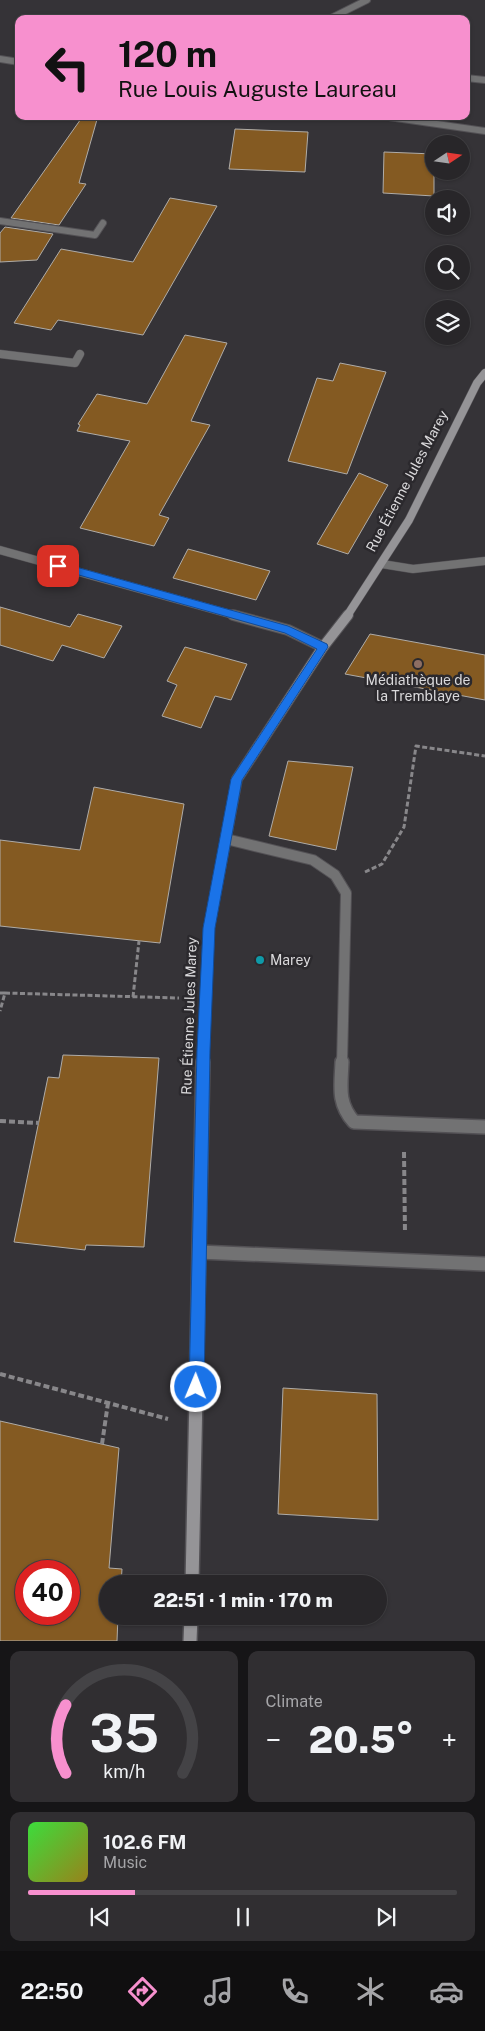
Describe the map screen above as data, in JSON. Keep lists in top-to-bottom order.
{
  "streets": {
    "street": ["Rue Étienne Jules Marey"]
  },
  "places": ["Médiathèque de la Tremblaye", "Marey"],
  "north": "right",
  "page": {
    "turn": ["120 m", "Rue Louis Auguste Laureau"],
    "limit": "40",
    "trip": "22:51 · 1 min · 170 m",
    "tile": "Climate",
    "heat": ["−", "20.5°", "+"],
    "song": ["102.6 FM", "Music"],
    "tabs": "22:50",
    "gauge": ["35", "km/h"]
  }
}
